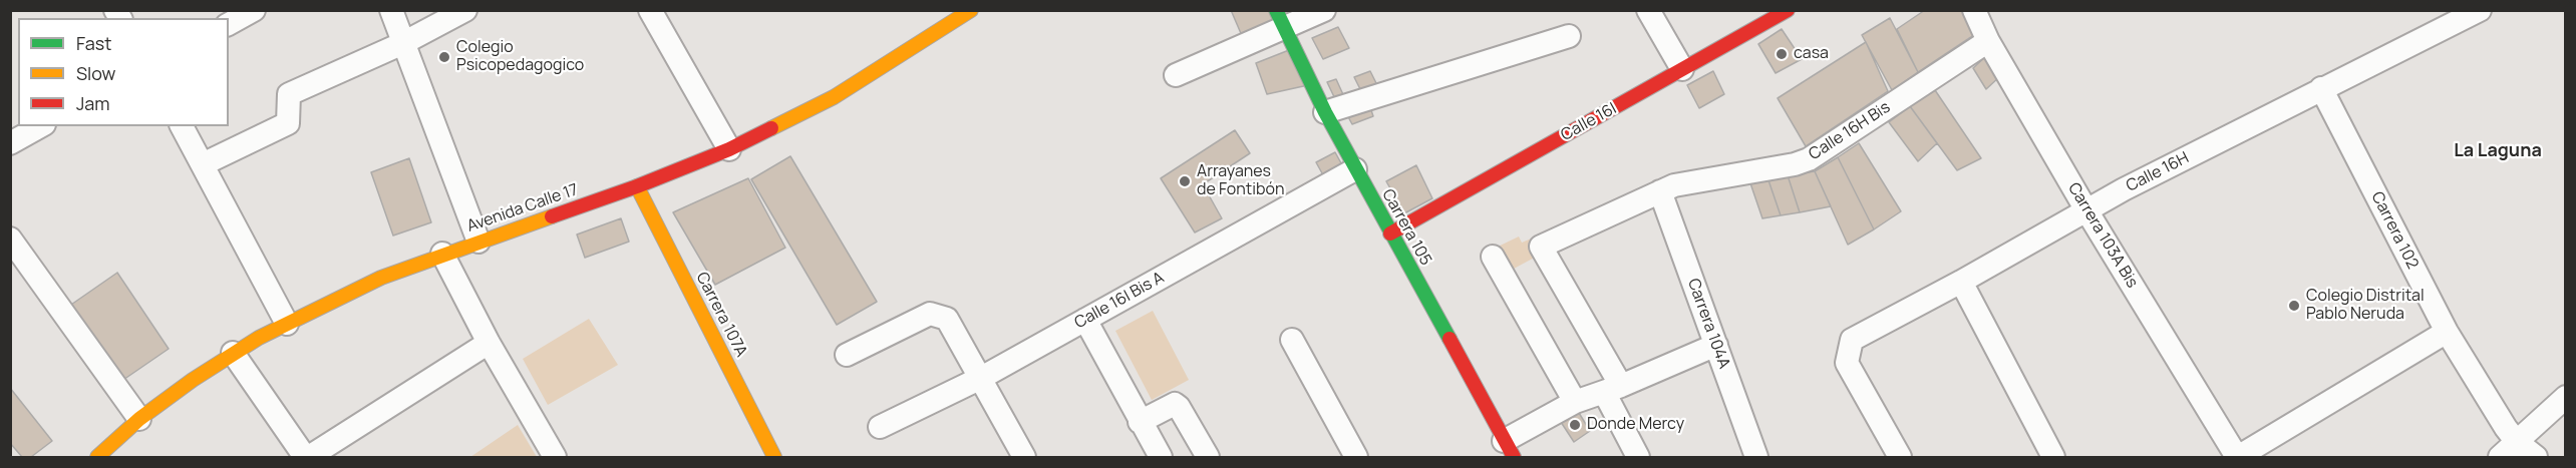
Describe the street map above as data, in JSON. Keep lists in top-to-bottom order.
{
  "streets": {
    "street": [
      "Calle 16I",
      "Calle 16H Bis",
      "Calle 16H",
      "Avenida Calle 17",
      "Carrera 105",
      "Carrera 102",
      "Carrera 103A Bis",
      "Calle 16I Bis A",
      "Carrera 107A",
      "Carrera 104A"
    ]
  },
  "crossings": [
    ["Calle 16I", "Carrera 105"],
    ["Calle 16H Bis", "Carrera 103A Bis"],
    ["Calle 16H Bis", "Carrera 104A"],
    ["Calle 16H", "Carrera 102"],
    ["Calle 16H", "Carrera 103A Bis"],
    ["Avenida Calle 17", "Carrera 107A"],
    ["Carrera 105", "Calle 16I Bis A"]
  ],
  "districts": ["La Laguna"],
  "places": [
    "casa",
    "Colegio Psicopedagogico",
    "Arrayanes de Fontibón",
    "Colegio Distrital Pablo Neruda",
    "Donde Mercy"
  ],
  "legend": ["Fast", "Slow", "Jam"]
}
